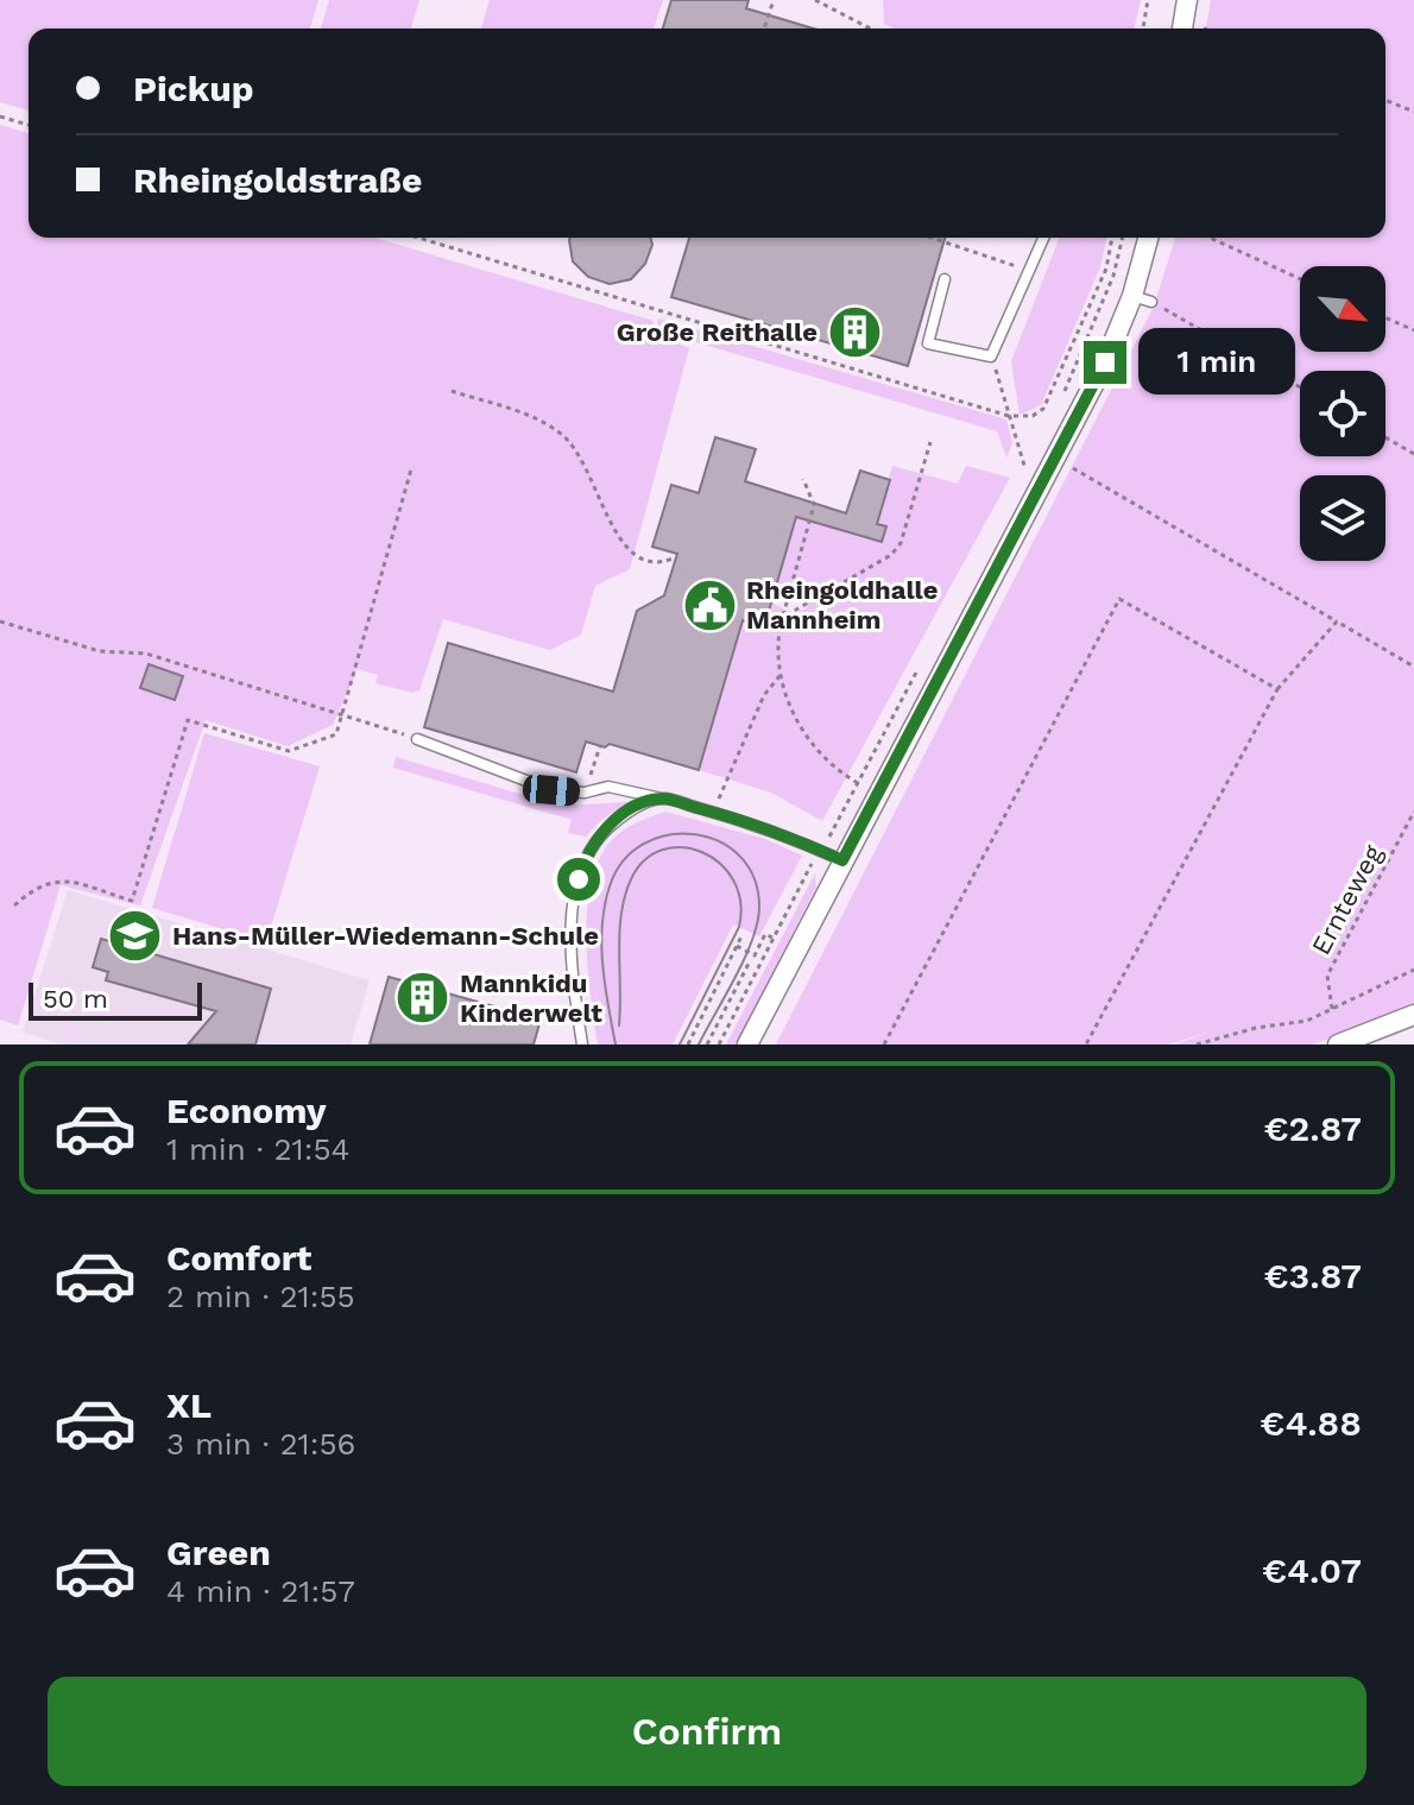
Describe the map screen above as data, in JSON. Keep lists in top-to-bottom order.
{
  "streets": {
    "path": ["Ernteweg"]
  },
  "places": {
    "building": ["Große Reithalle", "Mannkidu Kinderwelt"],
    "public building": ["Rheingoldhalle Mannheim"],
    "school or university": ["Hans-Müller-Wiedemann-Schule"]
  },
  "scale_bar": "50 m",
  "north": "bottom right",
  "page": {
    "banner": ["Pickup", "Rheingoldstraße"],
    "bubble": "1 min",
    "scale": "50 m",
    "list": [
      {
        "name": "Economy",
        "note": "1 min · 21:54",
        "value": "€2.87"
      },
      {
        "name": "Comfort",
        "note": "2 min · 21:55",
        "value": "€3.87"
      },
      {
        "name": "XL",
        "note": "3 min · 21:56",
        "value": "€4.88"
      },
      {
        "name": "Green",
        "note": "4 min · 21:57",
        "value": "€4.07"
      }
    ],
    "buttons": "Confirm"
  }
}
